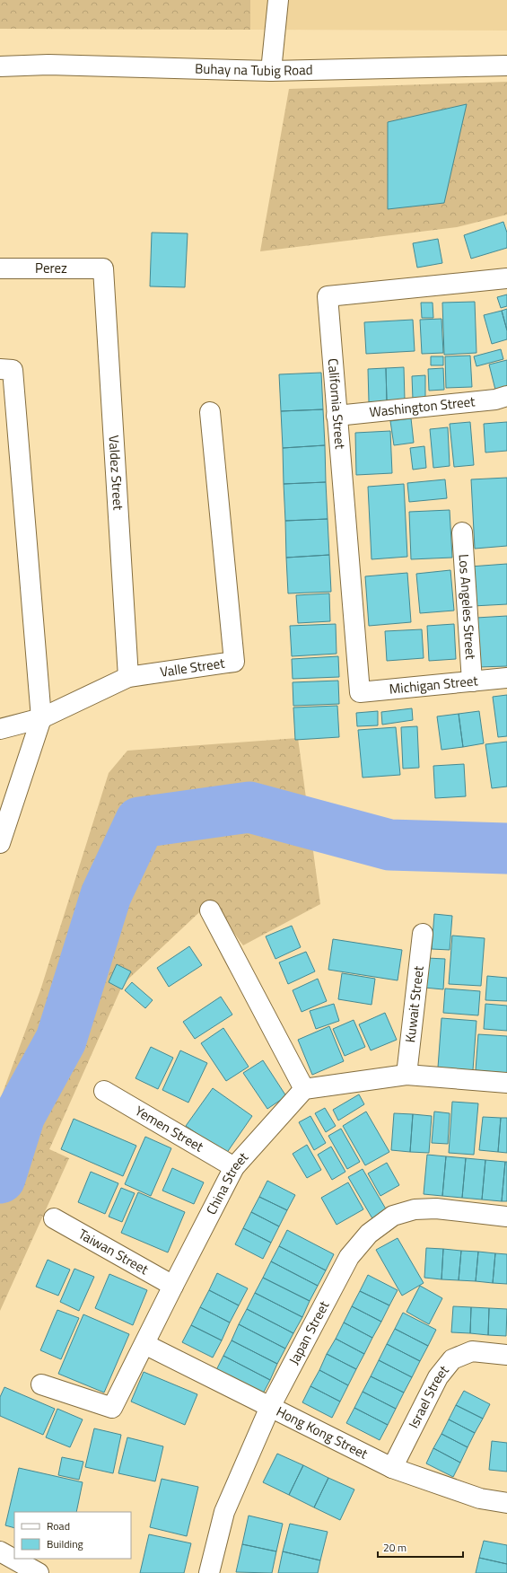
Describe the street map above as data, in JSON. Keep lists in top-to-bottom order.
{
  "streets": {
    "street": [
      "Buhay na Tubig Road",
      "Perez",
      "California Street",
      "Washington Street",
      "Valdez Street",
      "Los Angeles Street",
      "Valle Street",
      "Michigan Street",
      "Kuwait Street",
      "Yemen Street",
      "China Street",
      "Taiwan Street",
      "Japan Street",
      "Israel Street",
      "Hong Kong Street"
    ]
  },
  "crossings": [
    ["Perez", "Valdez Street"],
    ["California Street", "Washington Street"],
    ["California Street", "Michigan Street"],
    ["Valdez Street", "Valle Street"],
    ["Los Angeles Street", "Michigan Street"],
    ["Yemen Street", "China Street"],
    ["China Street", "Taiwan Street"],
    ["China Street", "Hong Kong Street"],
    ["Japan Street", "Hong Kong Street"],
    ["Israel Street", "Hong Kong Street"]
  ],
  "legend": ["Road", "Building"],
  "scale_bar": "20 m"
}
